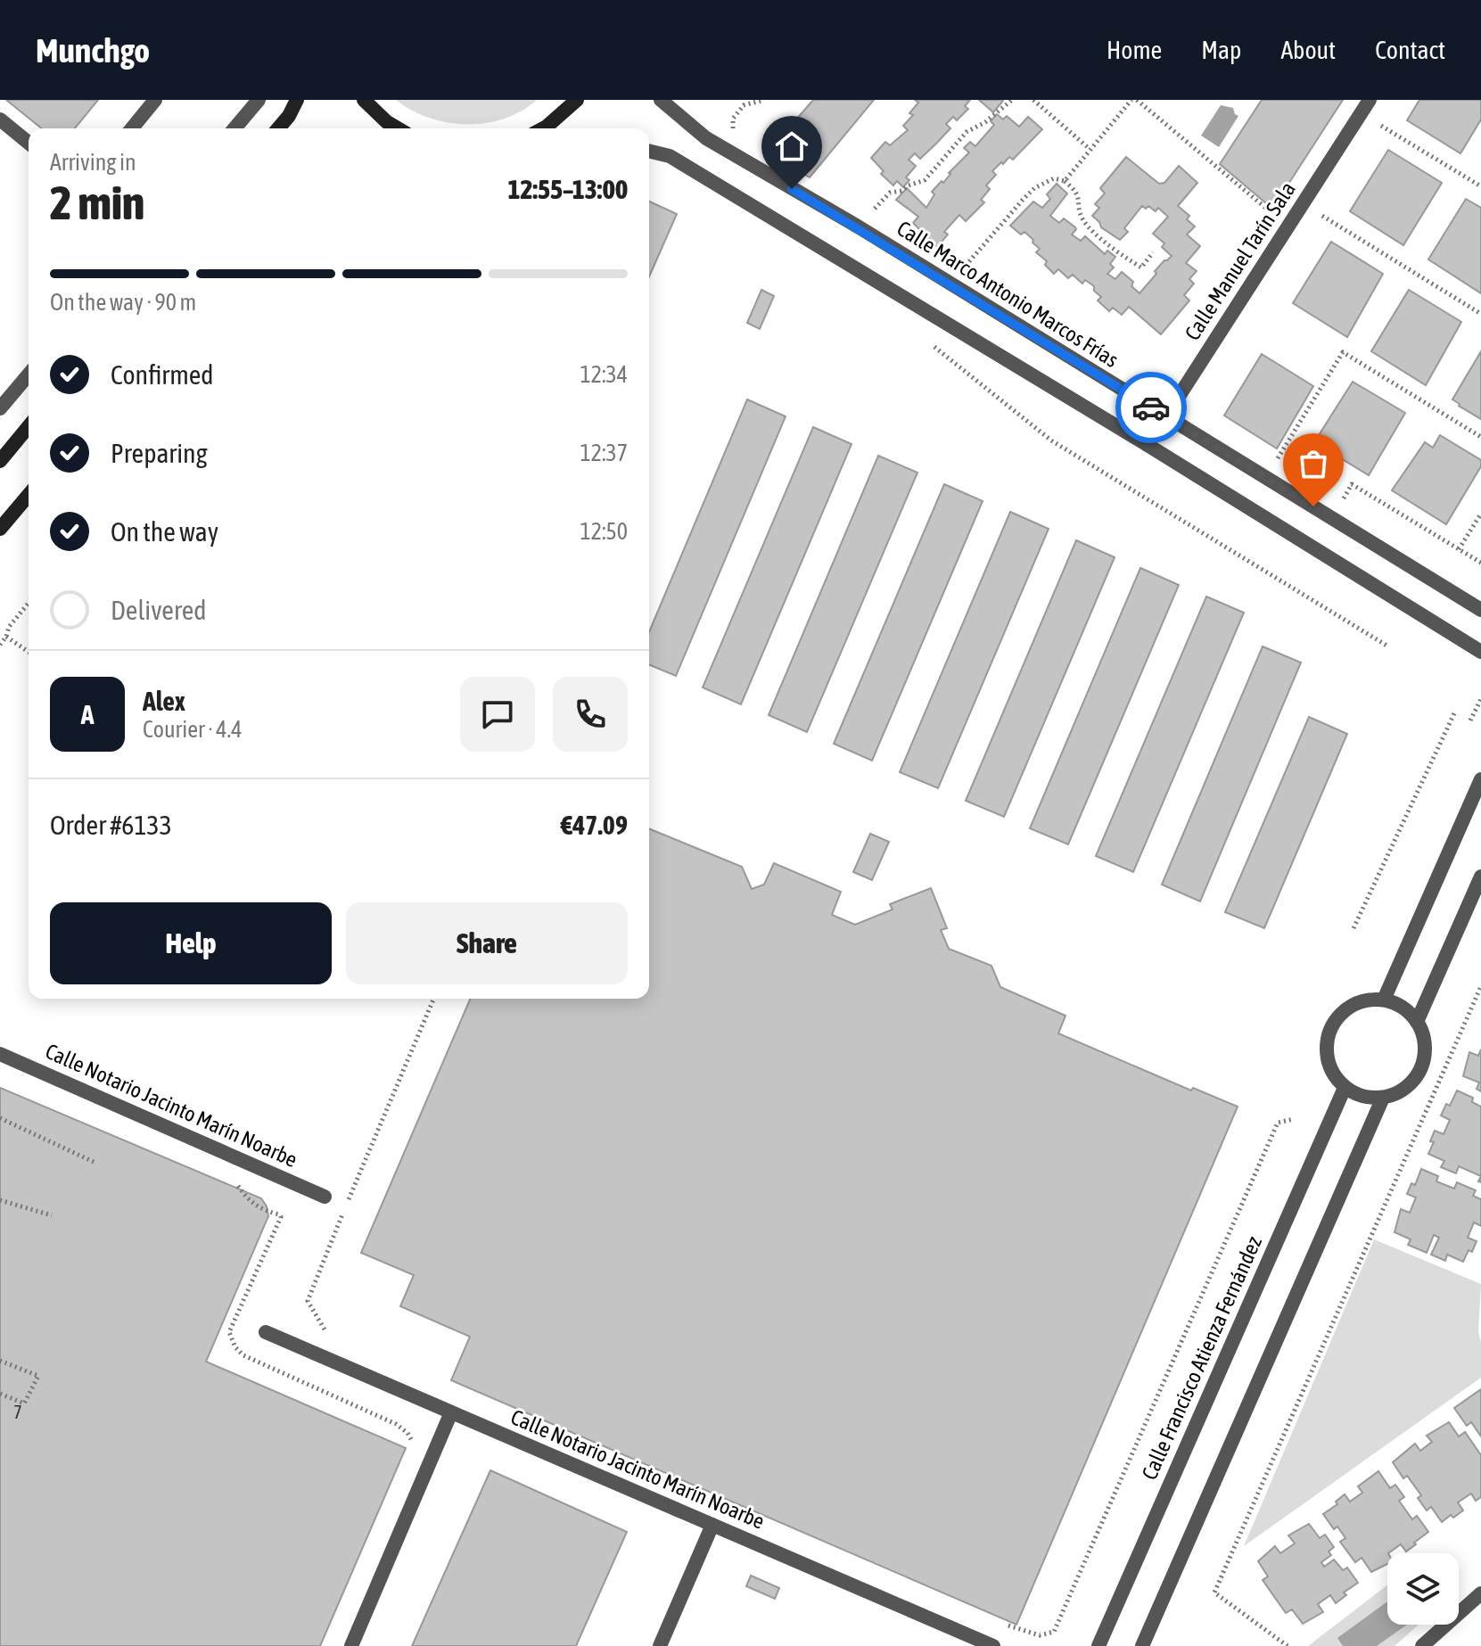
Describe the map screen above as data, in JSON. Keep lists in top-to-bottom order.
{
  "streets": {
    "street": [
      "Calle Manuel Tarín Sala",
      "Calle Marco Antonio Marcos Frías",
      "Calle Notario Jacinto Marín Noarbe",
      "Calle Francisco Atienza Fernández"
    ]
  },
  "crossings": [
    ["Calle Manuel Tarín Sala", "Calle Marco Antonio Marcos Frías"]
  ],
  "house_numbers": ["7"],
  "page": {
    "header": "Munchgo",
    "nav": [
      "Home",
      "Map",
      "About",
      "Contact"
    ],
    "heading": ["2 min", "Arriving in", "12:55–13:00"],
    "panel": [
      "Alex",
      "Courier · 4.4",
      "Order #6133",
      "€47.09"
    ],
    "bar": "On the way · 90 m",
    "list": [
      ["Confirmed", "12:34"],
      ["Preparing", "12:37"],
      ["On the way", "12:50"],
      "Delivered"
    ],
    "round": "A",
    "buttons": ["Help", "Share"]
  }
}
